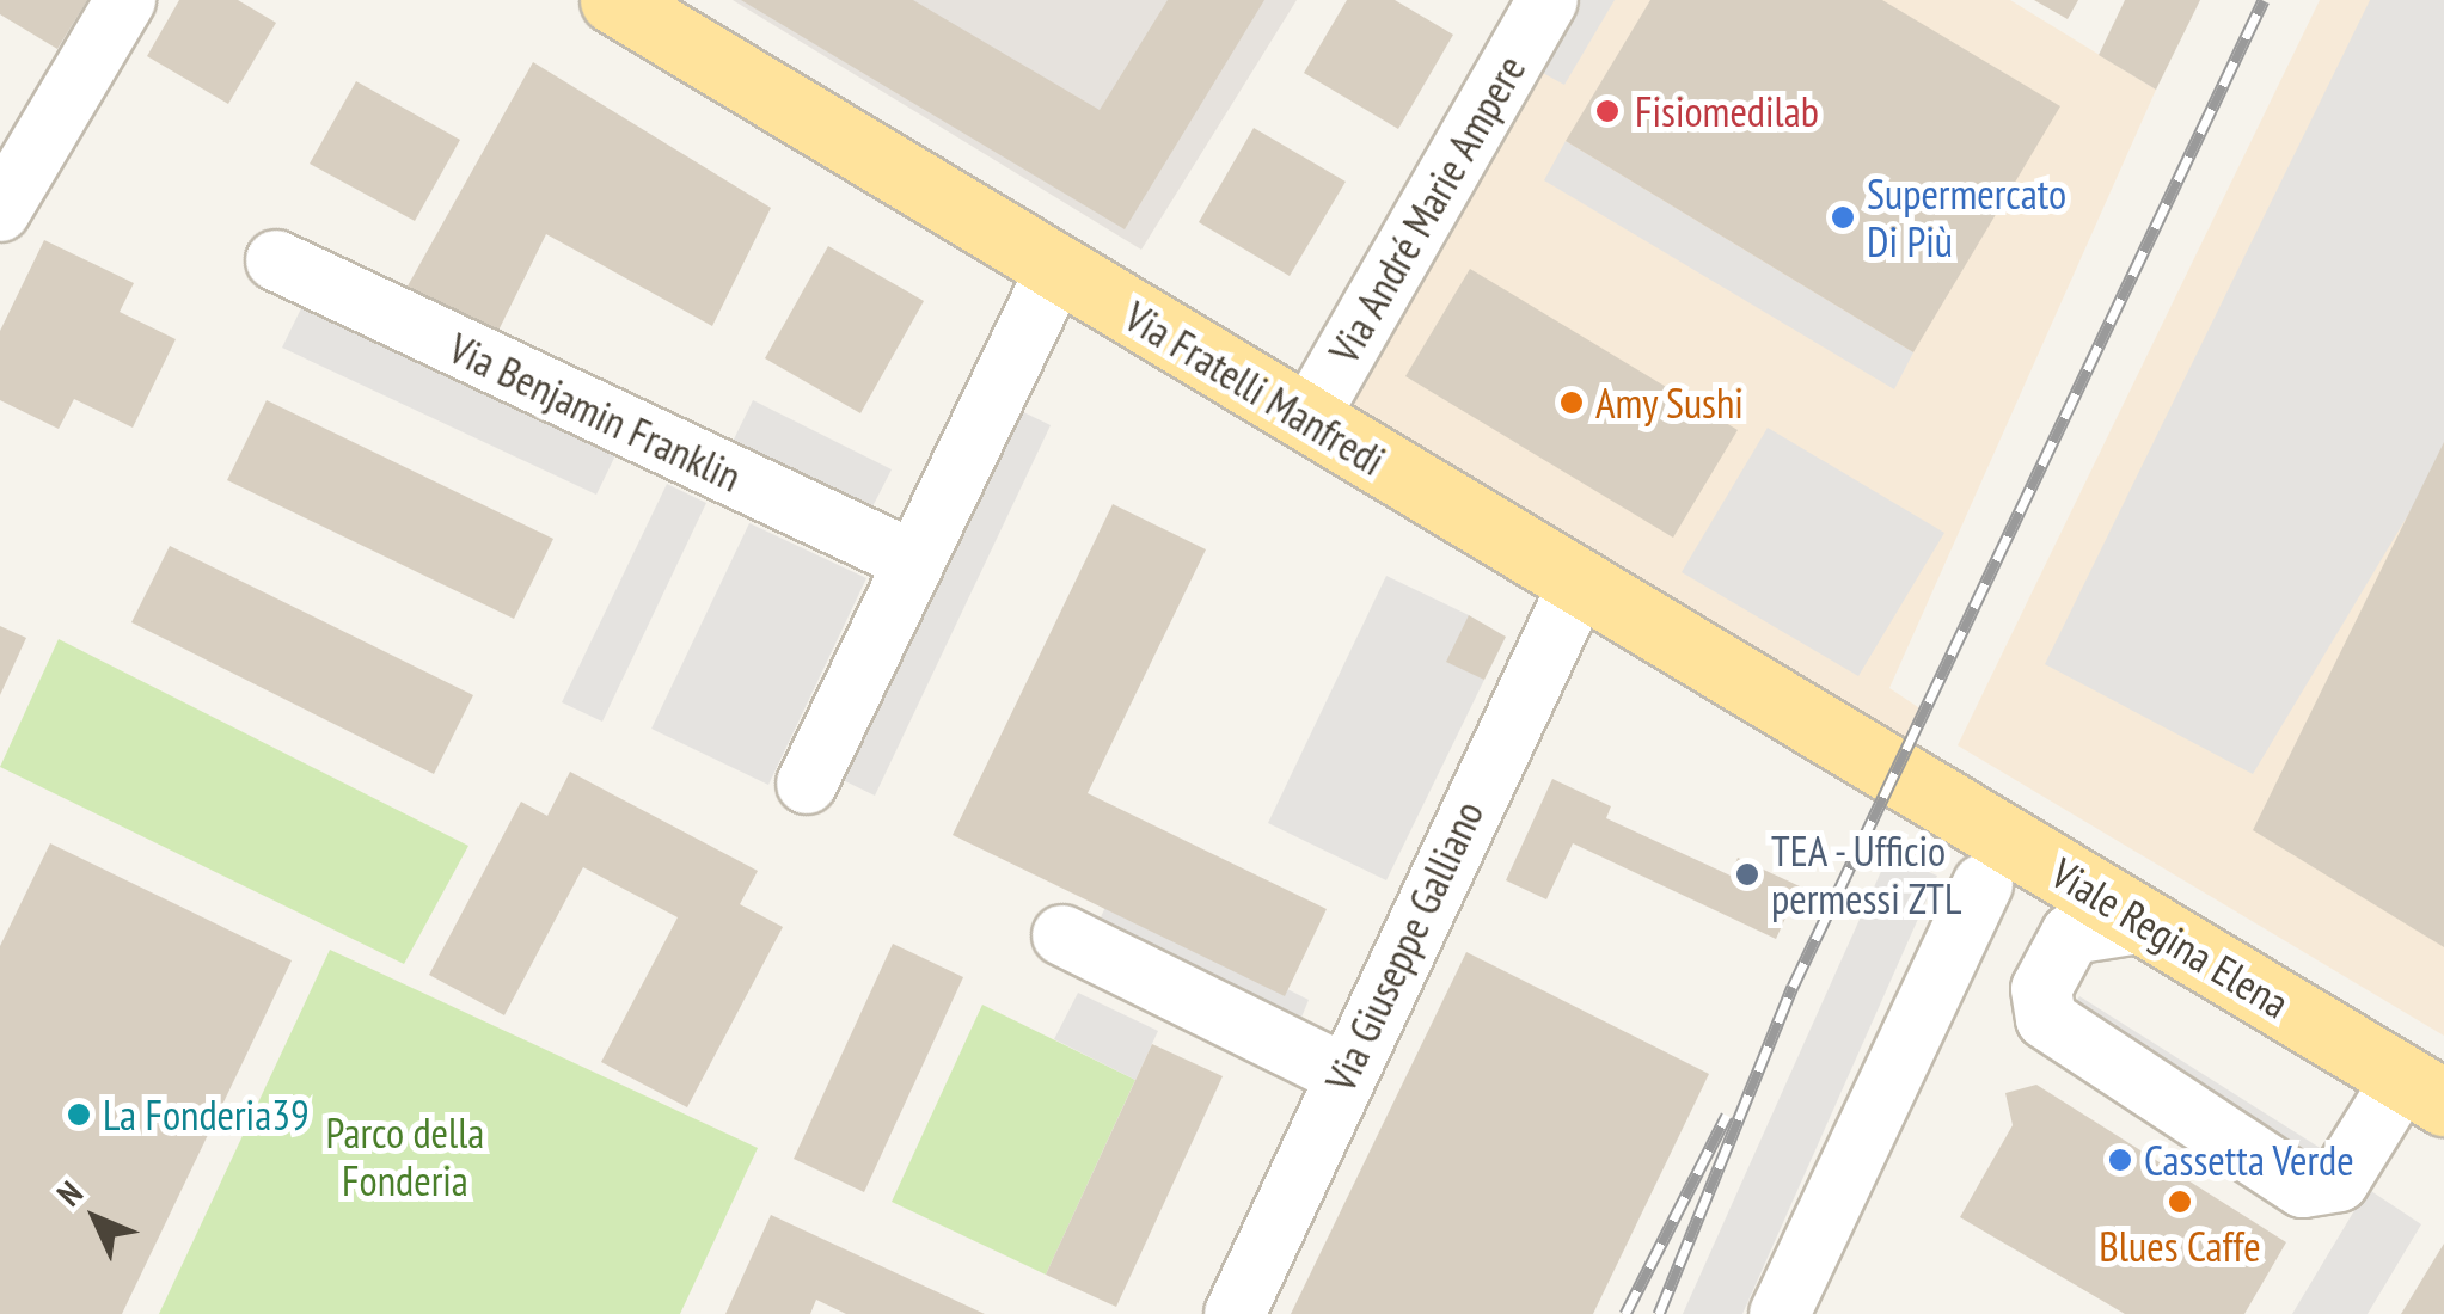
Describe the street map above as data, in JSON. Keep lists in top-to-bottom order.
{
  "streets": {
    "main road": ["Via Fratelli Manfredi", "Viale Regina Elena"],
    "street": ["Via André Marie Ampere", "Via Benjamin Franklin", "Via Giuseppe Galliano"]
  },
  "crossings": [
    ["Via André Marie Ampere", "Via Fratelli Manfredi"],
    ["Via Fratelli Manfredi", "Viale Regina Elena"],
    ["Via Fratelli Manfredi", "Via Giuseppe Galliano"]
  ],
  "parks": ["Parco della Fonderia"],
  "places": [
    "Fisiomedilab",
    "Supermercato Di Più",
    "Amy Sushi",
    "TEA - Ufficio permessi ZTL",
    "La Fonderia39",
    "Cassetta Verde",
    "Blues Caffe"
  ],
  "north": "top left"
}
